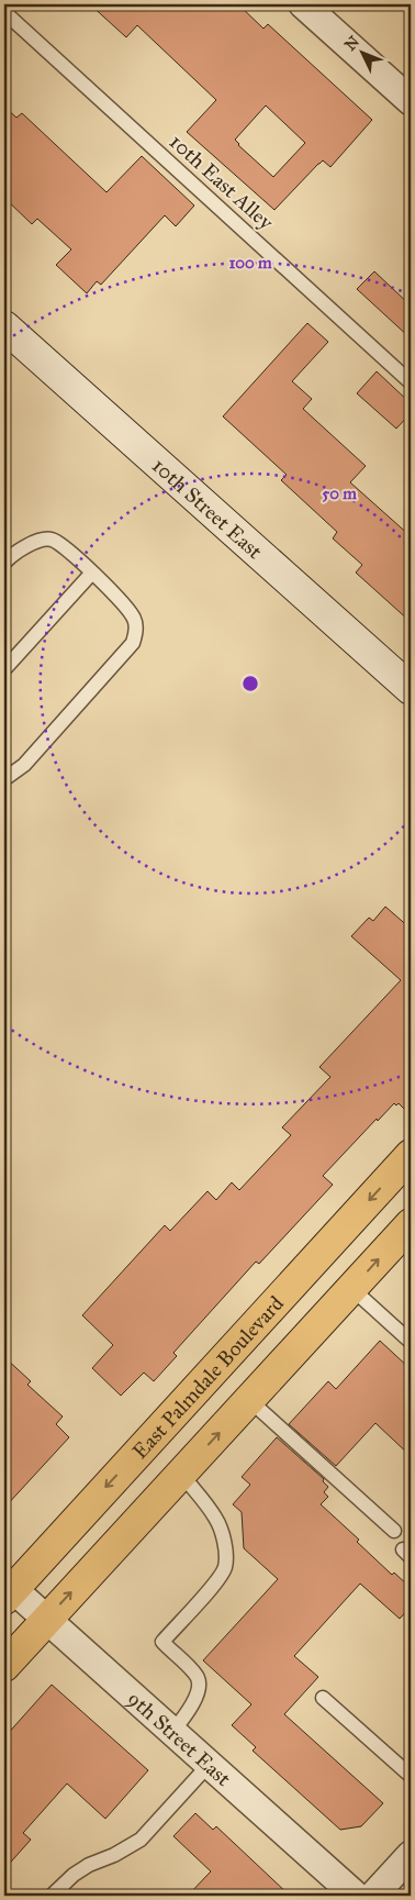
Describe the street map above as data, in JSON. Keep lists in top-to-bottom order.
{
  "streets": {
    "highway": ["East Palmdale Boulevard"],
    "main road": ["10th Street East"],
    "street": ["9th Street East"],
    "lane": ["10th East Alley"]
  },
  "crossings": [
    ["East Palmdale Boulevard", "9th Street East"]
  ],
  "north": "top left",
  "rings": ["100 m", "50 m"]
}
